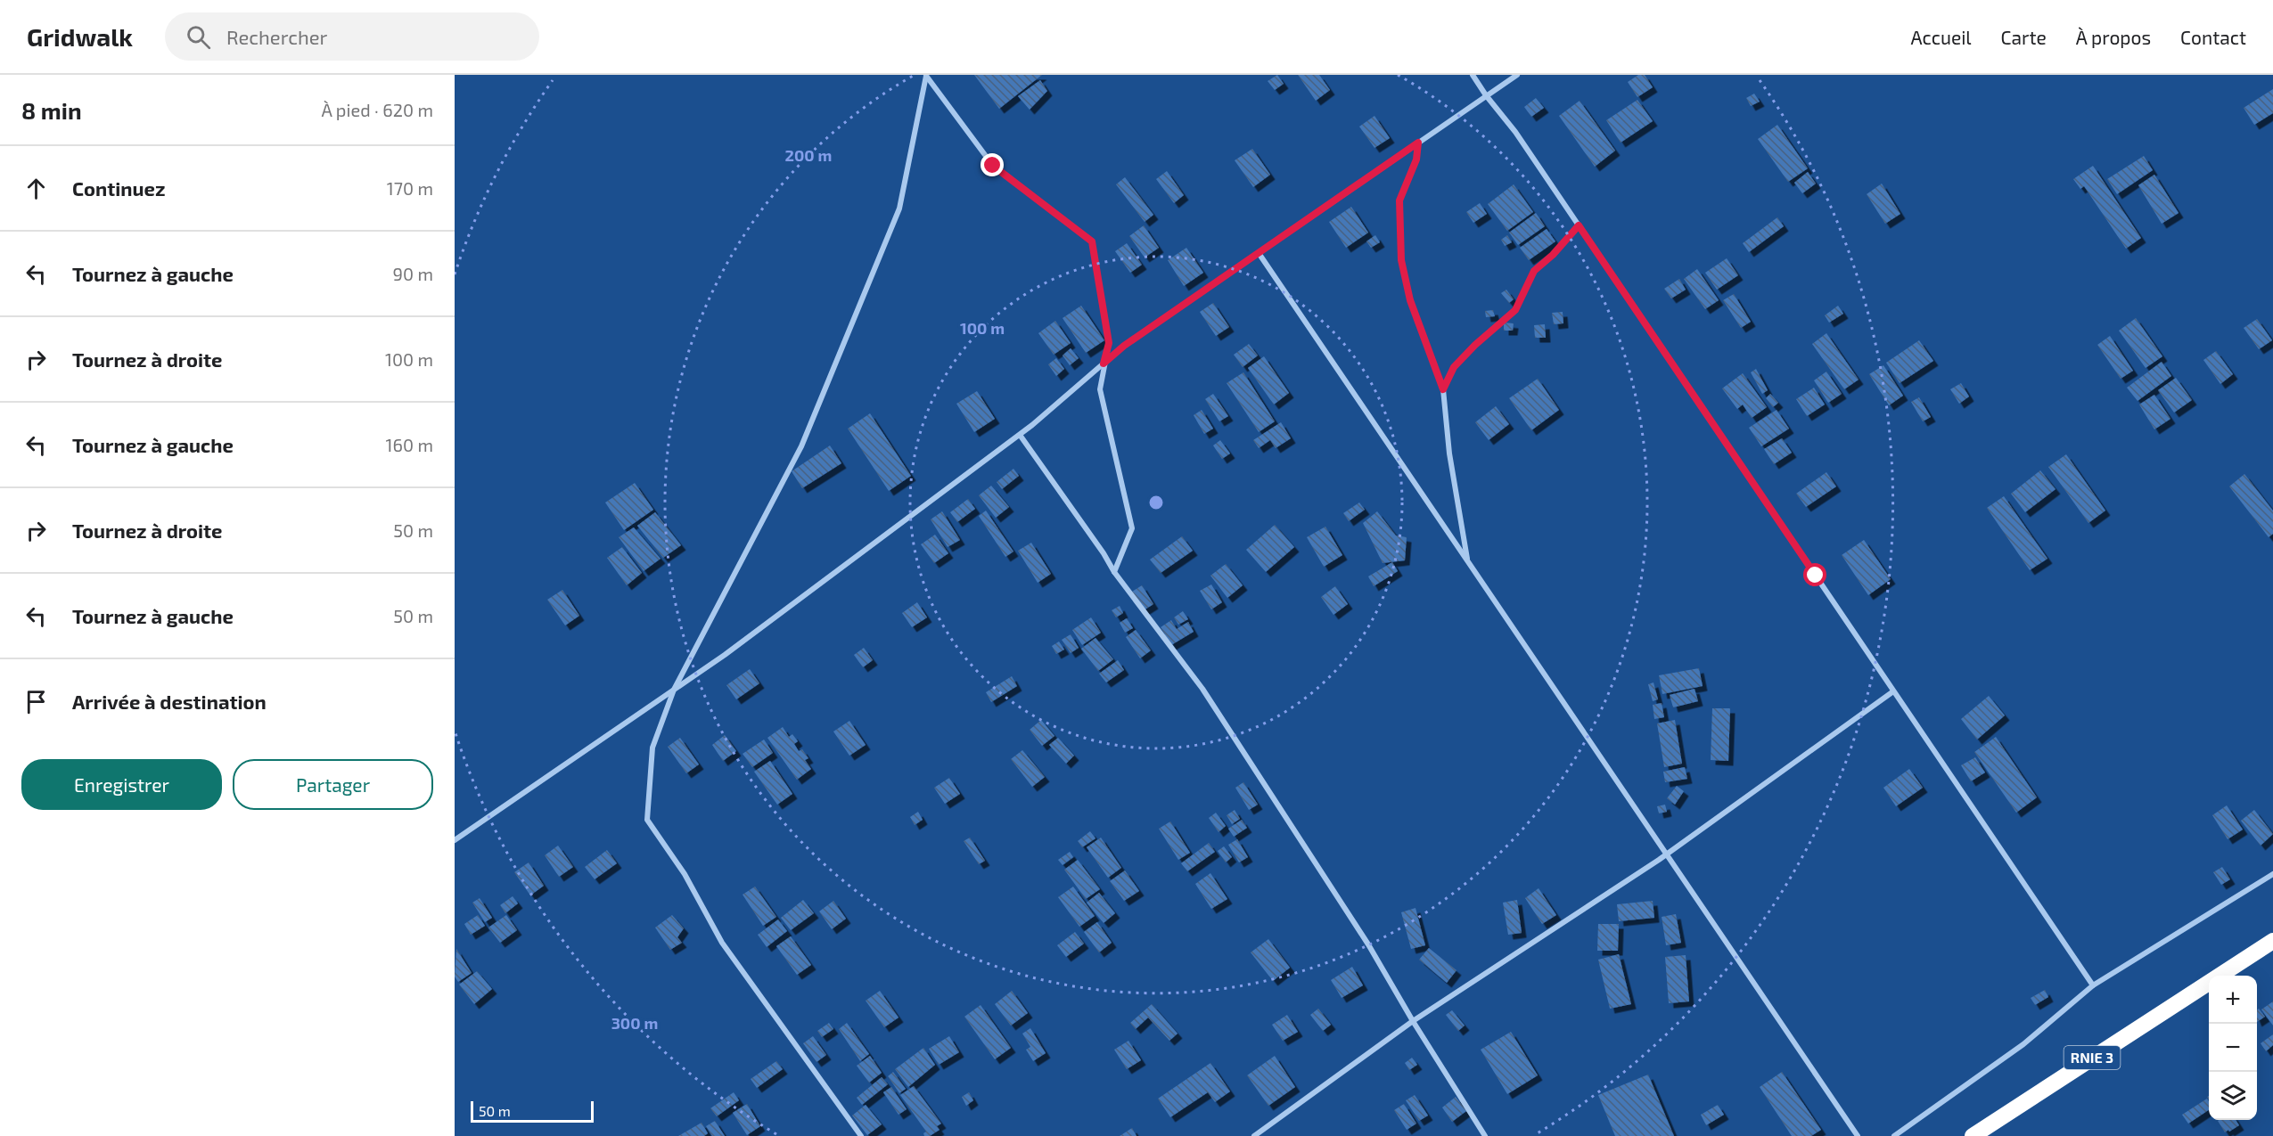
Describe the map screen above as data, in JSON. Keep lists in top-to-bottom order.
{
  "streets": {
    "highway": ["RNIE 3"]
  },
  "scale_bar": "50 m",
  "page": {
    "header": "Gridwalk",
    "search": "Rechercher",
    "nav": [
      "Accueil",
      "Carte",
      "À propos",
      "Contact"
    ],
    "heading": ["8 min", "À pied · 620 m"],
    "list": [
      ["Continuez", "170 m"],
      ["Tournez à gauche", "90 m"],
      ["Tournez à droite", "100 m"],
      ["Tournez à gauche", "160 m"],
      ["Tournez à droite", "50 m"],
      ["Tournez à gauche", "50 m"],
      "Arrivée à destination"
    ],
    "buttons": ["Enregistrer", "Partager"],
    "map_buttons": ["+", "−"],
    "scale": "50 m"
  },
  "rings": ["200 m", "100 m", "300 m"]
}
